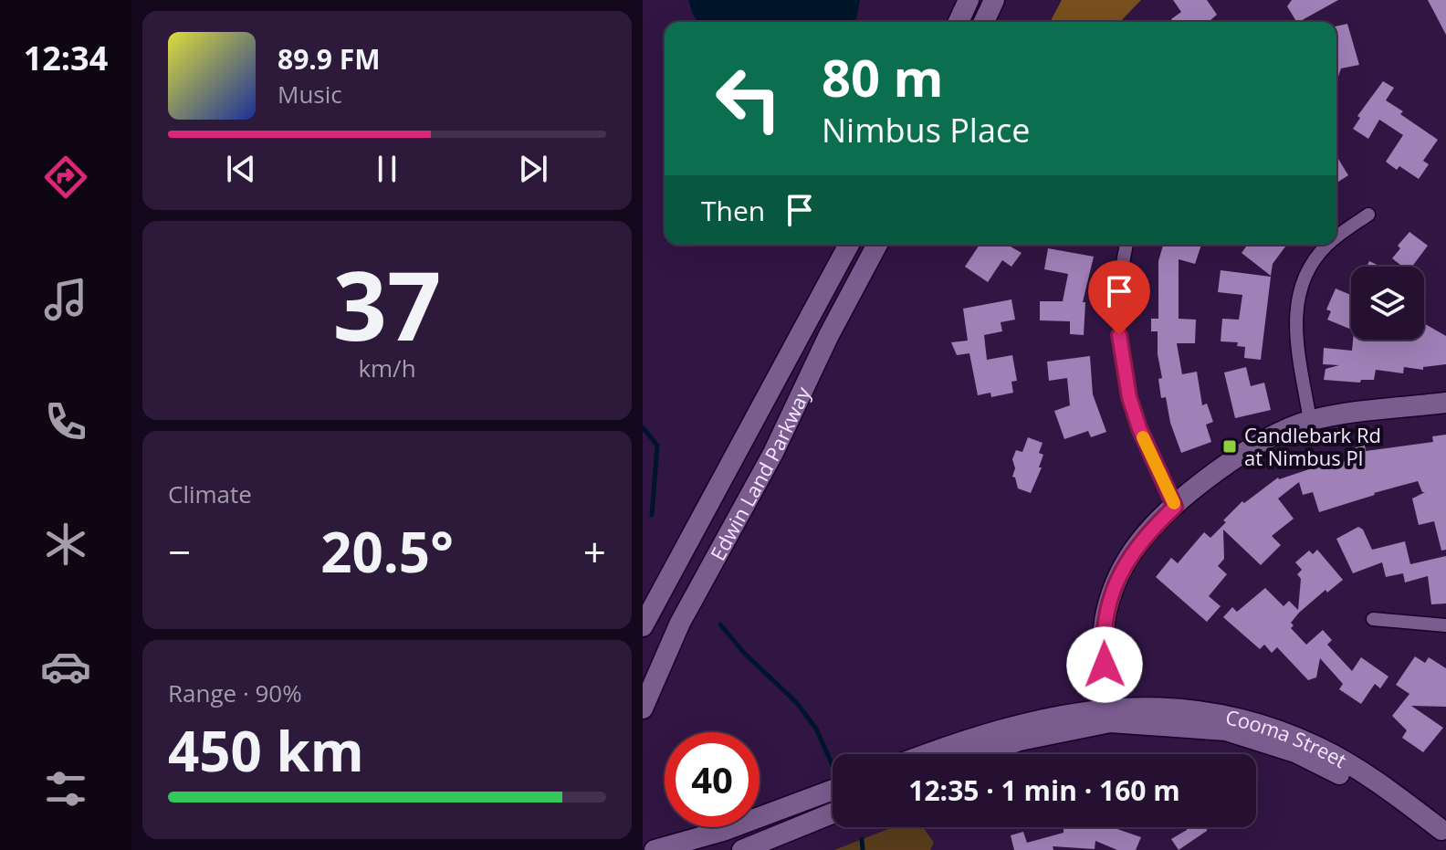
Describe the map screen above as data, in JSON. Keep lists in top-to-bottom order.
{
  "streets": {
    "main road": ["Edwin Land Parkway", "Cooma Street"]
  },
  "places": {
    "transit": ["Candlebark Rd at Nimbus Pl"]
  },
  "page": {
    "tabs": "12:34",
    "turn": ["80 m", "Nimbus Place"],
    "song": ["89.9 FM", "Music"],
    "then": "Then",
    "tile": [
      ["37", "km/h"],
      "Climate",
      ["Range · 90%", "450 km"]
    ],
    "heat": ["−", "20.5°", "+"],
    "limit": "40",
    "trip": "12:35 · 1 min · 160 m"
  }
}
